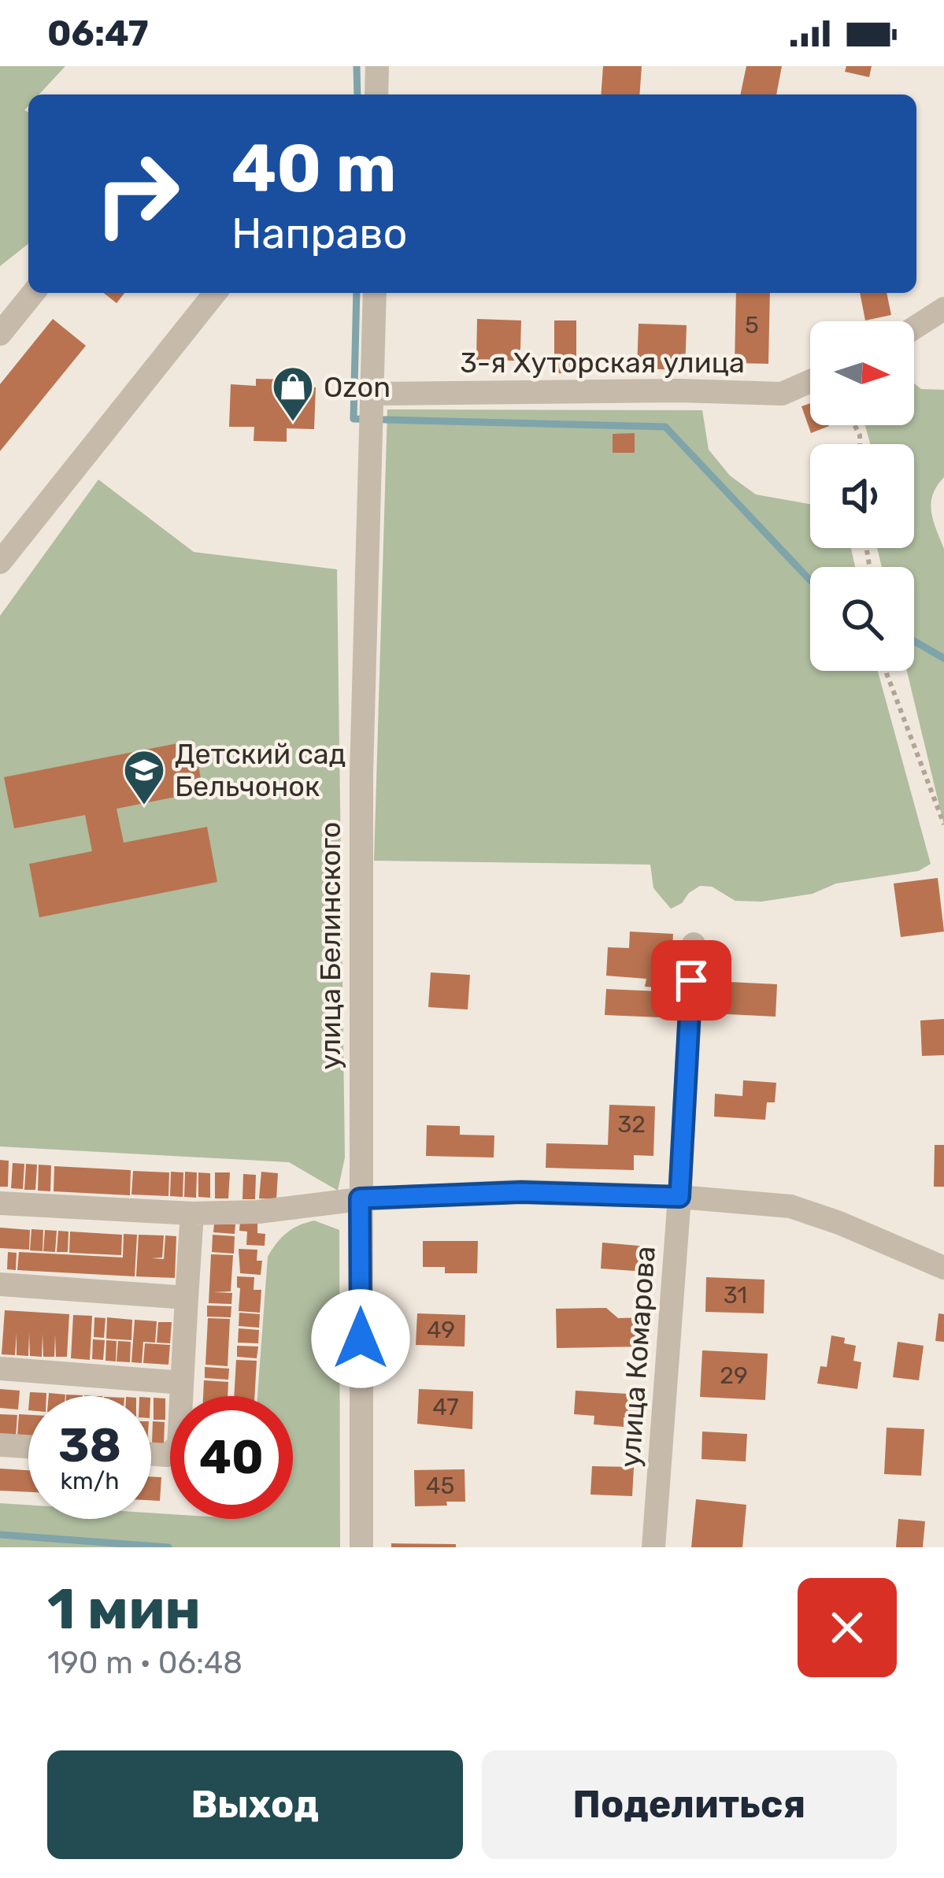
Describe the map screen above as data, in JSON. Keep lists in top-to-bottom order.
{
  "streets": {
    "street": ["3-я Хуторская улица", "улица Белинского", "улица Комарова"]
  },
  "crossings": [
    ["3-я Хуторская улица", "улица Белинского"]
  ],
  "places": {
    "shop": ["Ozon"],
    "school or university": ["Детский сад Бельчонок"]
  },
  "house_numbers": [
    "5",
    "32",
    "31",
    "49",
    "29",
    "47",
    "45"
  ],
  "north": "right",
  "page": {
    "status": "06:47",
    "turn": ["40 m", "Направо"],
    "speed": "38 km/h",
    "limit": "40",
    "heading": ["1 мин", "190 m · 06:48"],
    "buttons": ["Выход", "Поделиться"]
  }
}
